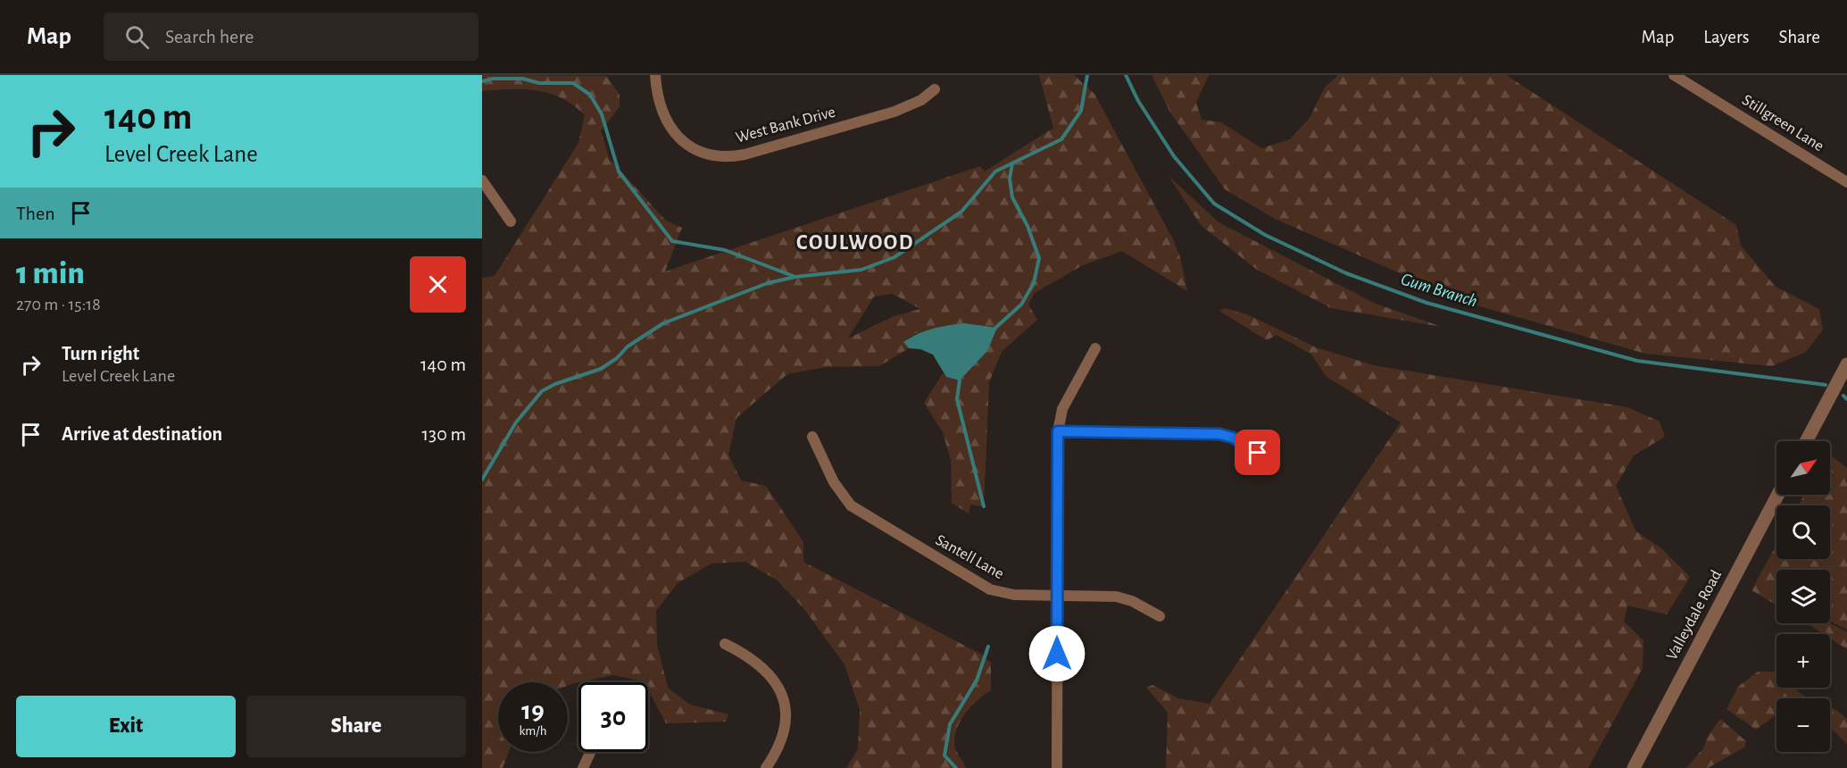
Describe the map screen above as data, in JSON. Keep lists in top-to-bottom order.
{
  "streets": {
    "street": [
      "Stillgreen Lane",
      "West Bank Drive",
      "Santell Lane",
      "Valleydale Road"
    ]
  },
  "districts": ["COULWOOD"],
  "water": ["Gum Branch"],
  "north": "top right",
  "page": {
    "header": "Map",
    "search": "Search here",
    "nav": ["Map", "Layers", "Share"],
    "turn": ["140 m", "Level Creek Lane"],
    "then": "Then",
    "heading": ["1 min", "270 m · 15:18"],
    "list": [
      {
        "name": "Turn right",
        "note": "Level Creek Lane",
        "value": "140 m"
      },
      {
        "name": "Arrive at destination",
        "value": "130 m"
      }
    ],
    "map_buttons": ["+", "−"],
    "speed": "19 km/h",
    "limit": "30",
    "buttons": ["Exit", "Share"]
  }
}
